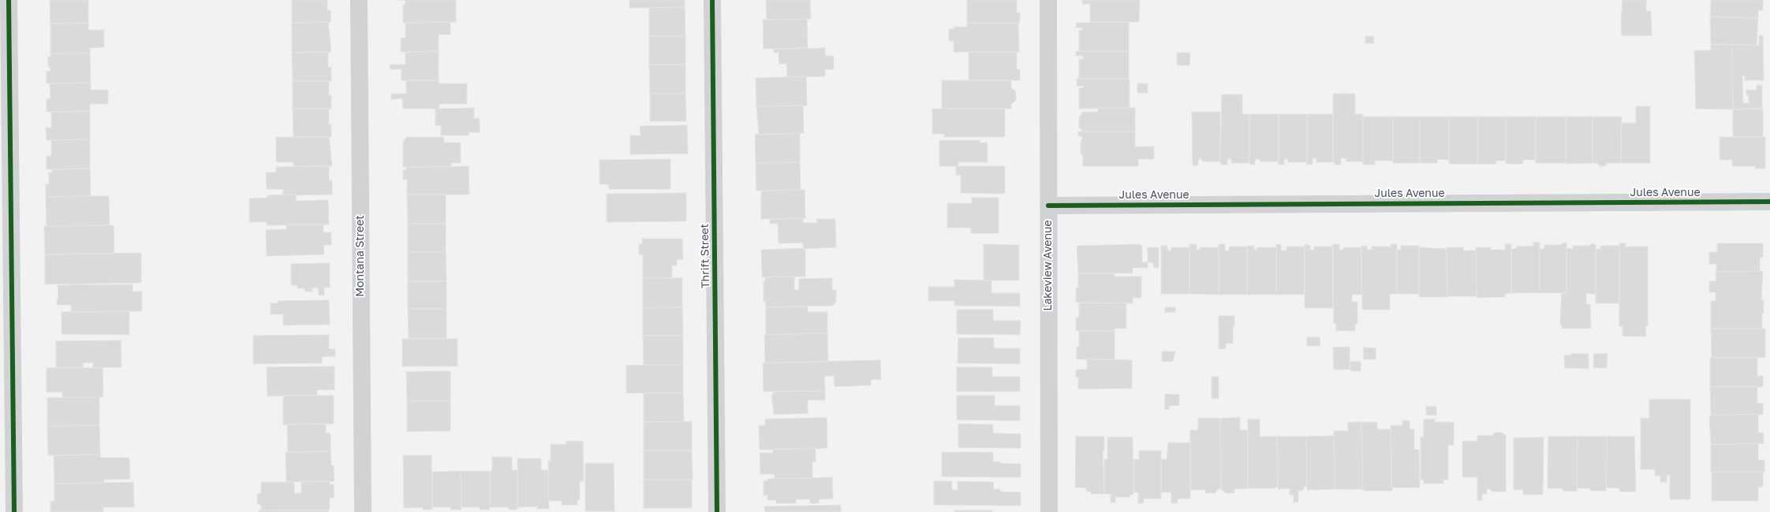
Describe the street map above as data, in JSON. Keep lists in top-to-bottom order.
{
  "streets": {
    "street": [
      "Jules Avenue",
      "Montana Street",
      "Thrift Street",
      "Lakeview Avenue"
    ]
  },
  "crossings": [
    ["Jules Avenue", "Lakeview Avenue"]
  ]
}
